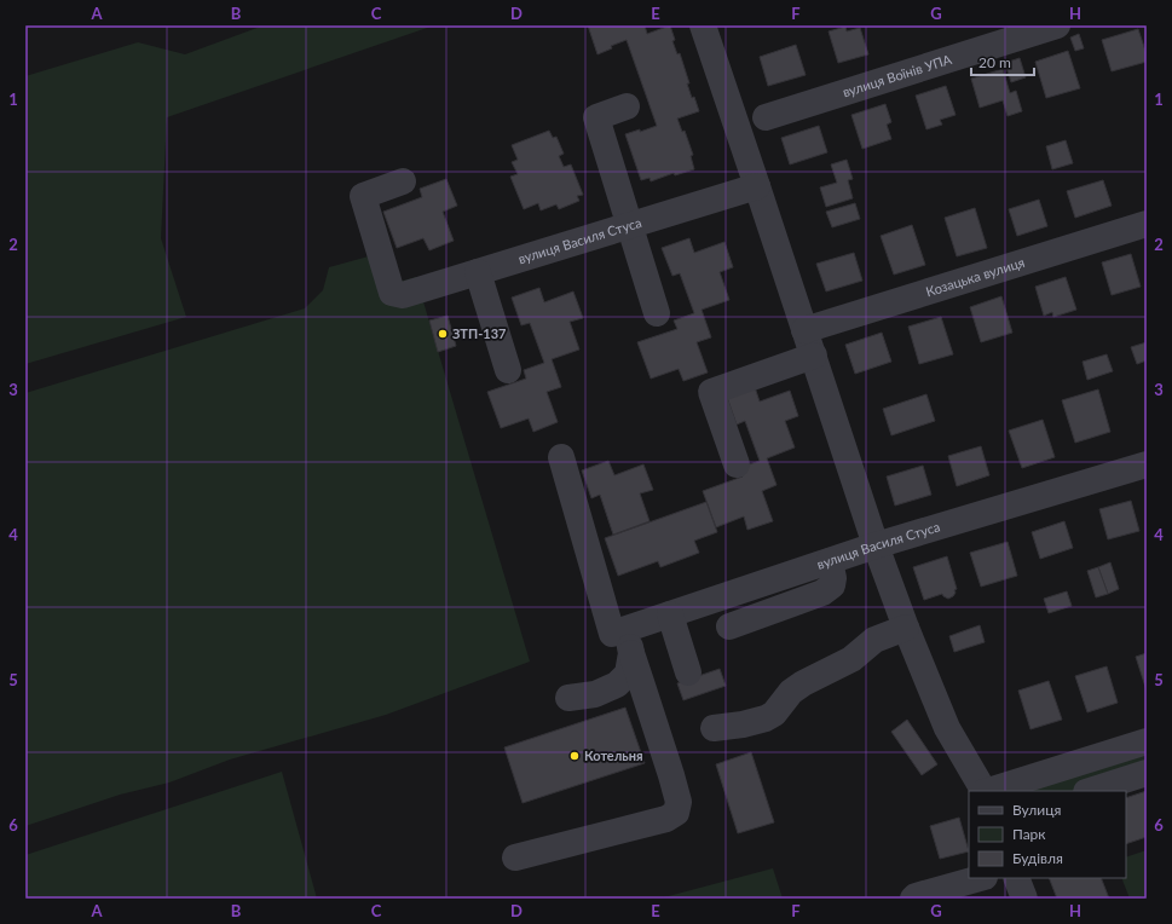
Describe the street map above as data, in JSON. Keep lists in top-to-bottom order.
{
  "streets": {
    "street": ["вулиця Воїнів УПА", "вулиця Василя Стуса", "Козацька вулиця"]
  },
  "places": ["ЗТП-137", "Котельня"],
  "legend": ["Вулиця", "Парк", "Будівля"],
  "scale_bar": "20 m",
  "grid": {
    "columns": [
      "A",
      "B",
      "C",
      "D",
      "E",
      "F",
      "G",
      "H"
    ],
    "rows": [
      "1",
      "2",
      "3",
      "4",
      "5",
      "6"
    ]
  }
}
